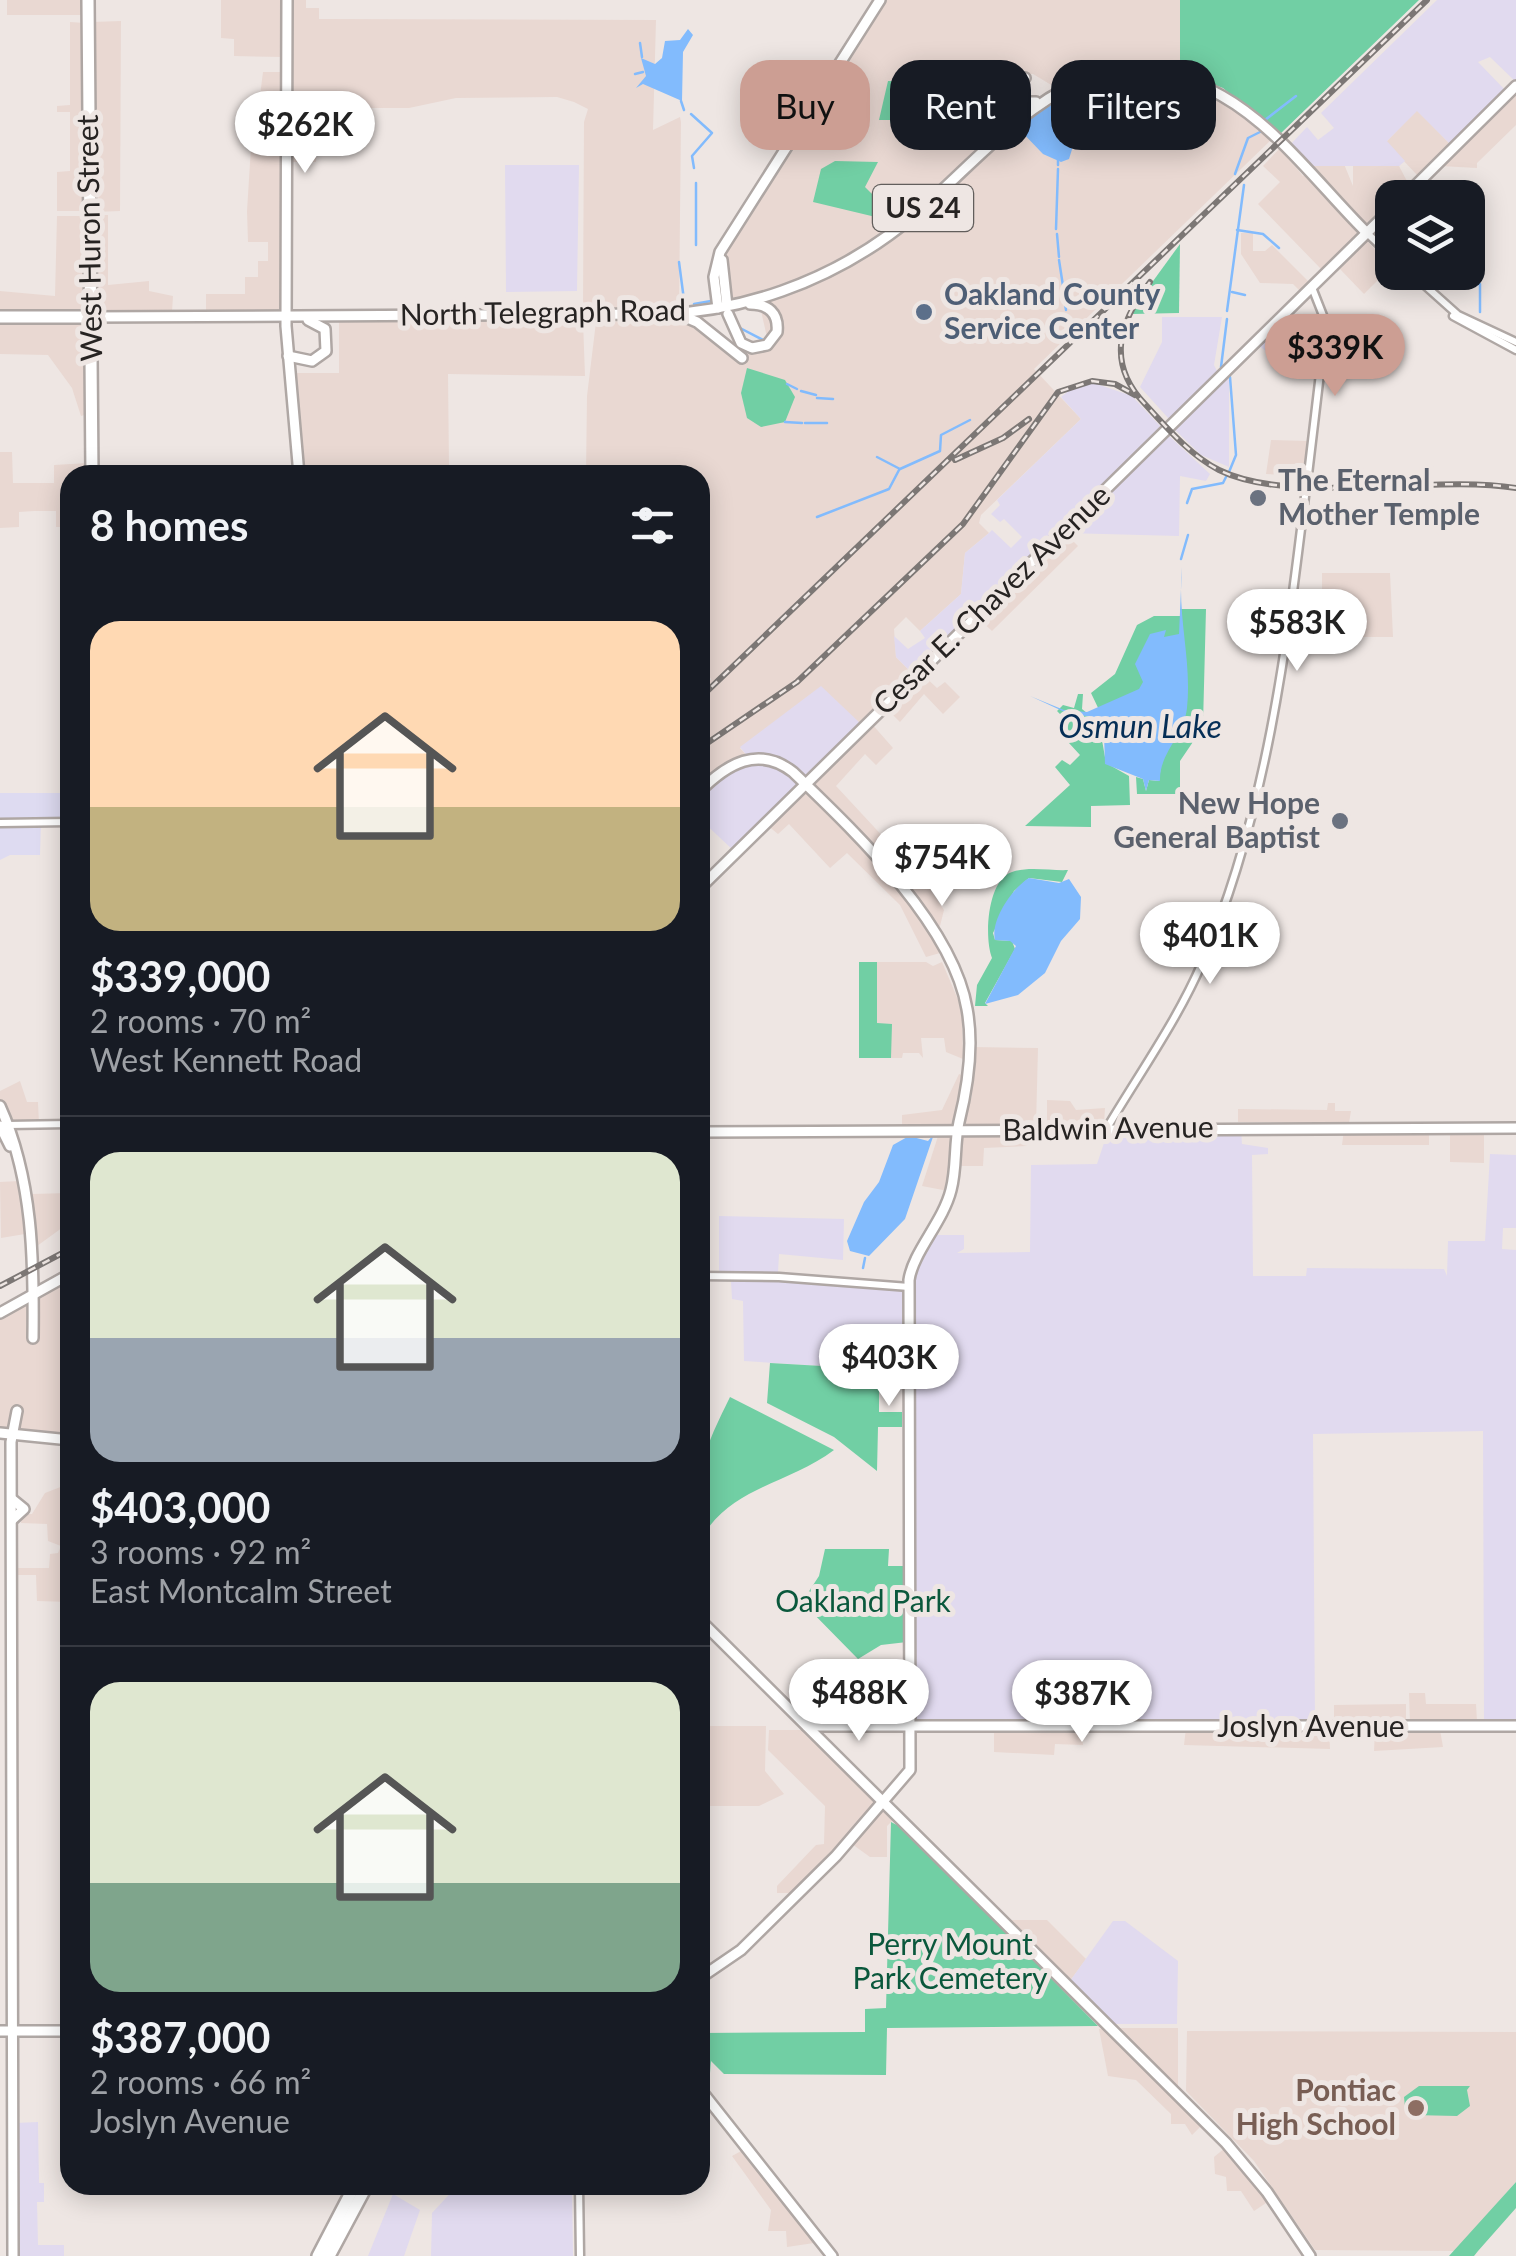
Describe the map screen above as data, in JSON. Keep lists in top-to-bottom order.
{
  "streets": {
    "highway": ["US 24", "West Huron Street"],
    "main road": [
      "North Telegraph Road",
      "Cesar E. Chavez Avenue",
      "Baldwin Avenue",
      "Joslyn Avenue"
    ]
  },
  "crossings": [
    ["US 24", "West Huron Street"],
    ["US 24", "North Telegraph Road"],
    ["West Huron Street", "North Telegraph Road"]
  ],
  "water": ["Osmun Lake"],
  "parks": ["Oakland Park", "Perry Mount Park Cemetery"],
  "places": [
    "Oakland County Service Center",
    "The Eternal Mother Temple",
    "New Hope General Baptist",
    "Pontiac High School"
  ],
  "page": {
    "chip": ["Buy", "Rent", "Filters"],
    "price": [
      "$262K",
      "$339K",
      "$583K",
      "$754K",
      "$401K",
      "$403K",
      "$488K",
      "$387K"
    ],
    "heading": "8 homes",
    "list": [
      {
        "name": "$339,000",
        "note": "2 rooms · 70 m² · West Kennett Road"
      },
      {
        "name": "$403,000",
        "note": "3 rooms · 92 m² · East Montcalm Street"
      },
      {
        "name": "$387,000",
        "note": "2 rooms · 66 m² · Joslyn Avenue"
      }
    ]
  }
}
